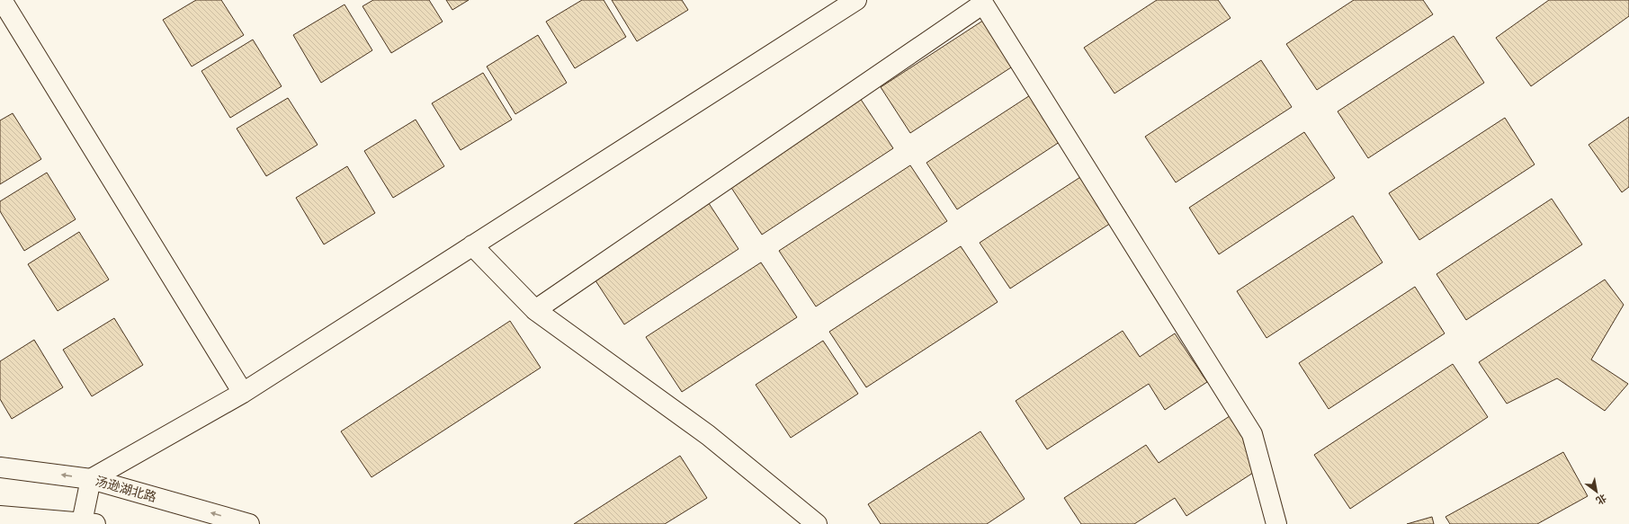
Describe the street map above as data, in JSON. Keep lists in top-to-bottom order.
{
  "streets": {
    "street": ["汤逊湖北路"]
  },
  "north": "bottom right"
}
